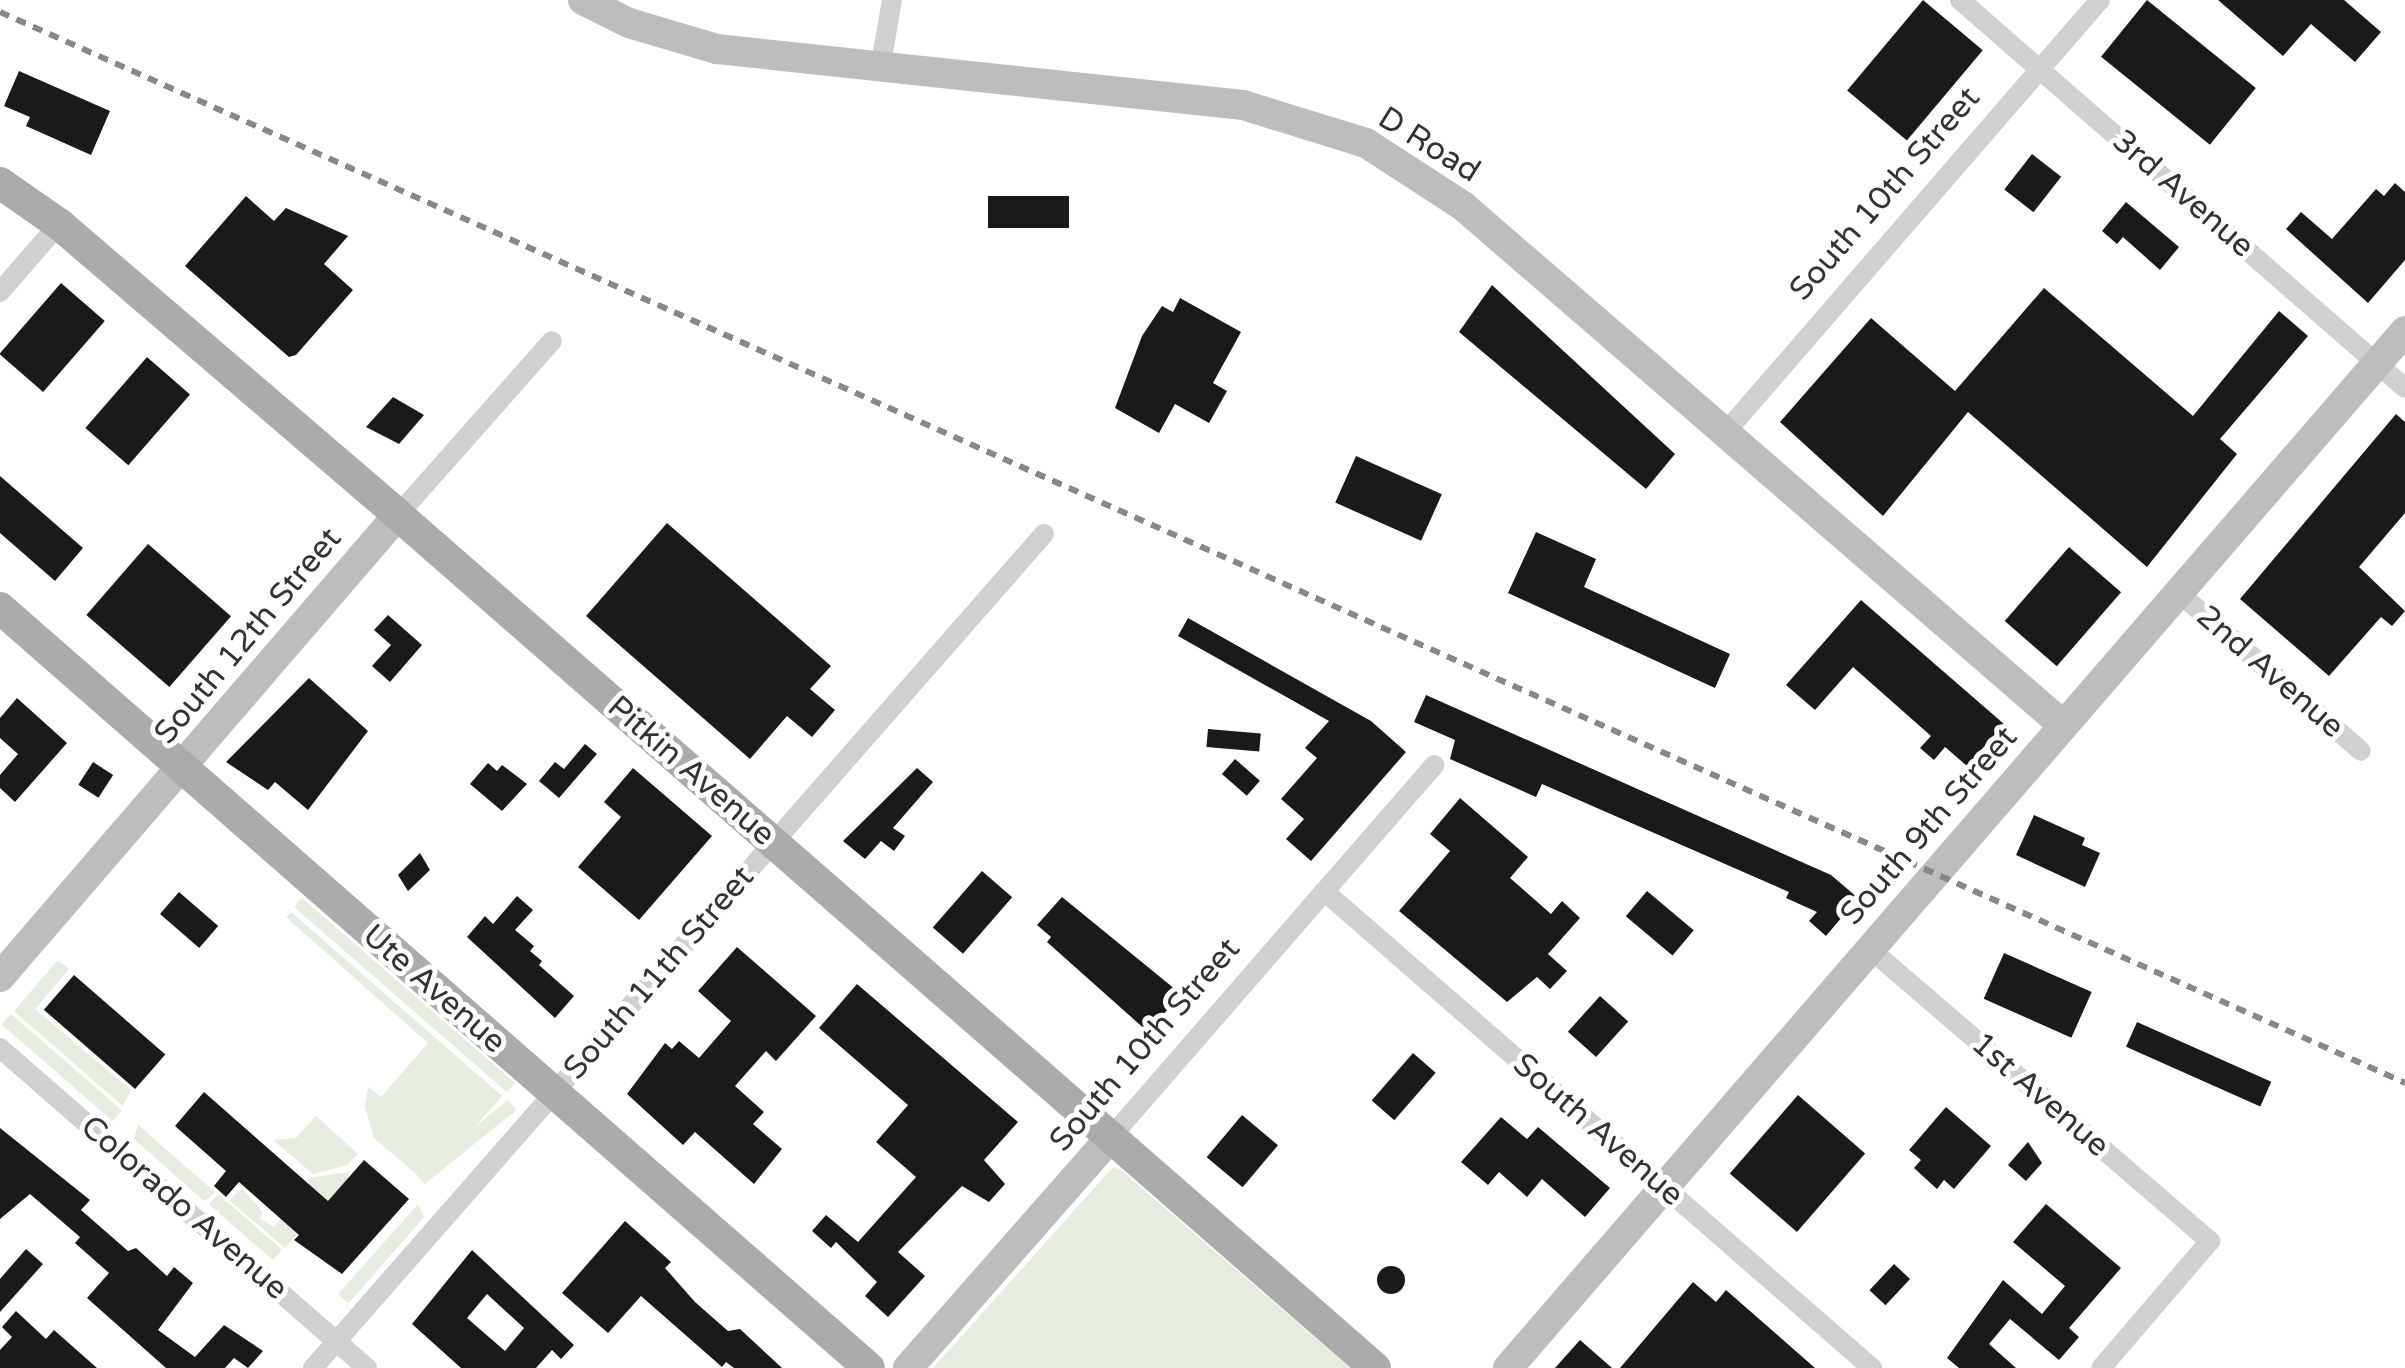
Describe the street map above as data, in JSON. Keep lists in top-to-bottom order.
{
  "streets": {
    "main road": ["Pitkin Avenue", "Ute Avenue"],
    "street": [
      "D Road",
      "South 10th Street",
      "3rd Avenue",
      "South 12th Street",
      "2nd Avenue",
      "South 9th Street",
      "South 11th Street",
      "1st Avenue",
      "South Avenue",
      "Colorado Avenue"
    ]
  },
  "crossings": [
    ["D Road", "South 10th Street"],
    ["D Road", "South 9th Street"],
    ["South 10th Street", "3rd Avenue"],
    ["South 10th Street", "Pitkin Avenue"],
    ["South 10th Street", "South Avenue"],
    ["3rd Avenue", "South 9th Street"],
    ["South 12th Street", "Pitkin Avenue"],
    ["South 12th Street", "Ute Avenue"],
    ["2nd Avenue", "South 9th Street"],
    ["Pitkin Avenue", "South 11th Street"],
    ["South 9th Street", "1st Avenue"],
    ["South 9th Street", "South Avenue"],
    ["South 11th Street", "Ute Avenue"],
    ["South 11th Street", "Colorado Avenue"]
  ]
}
